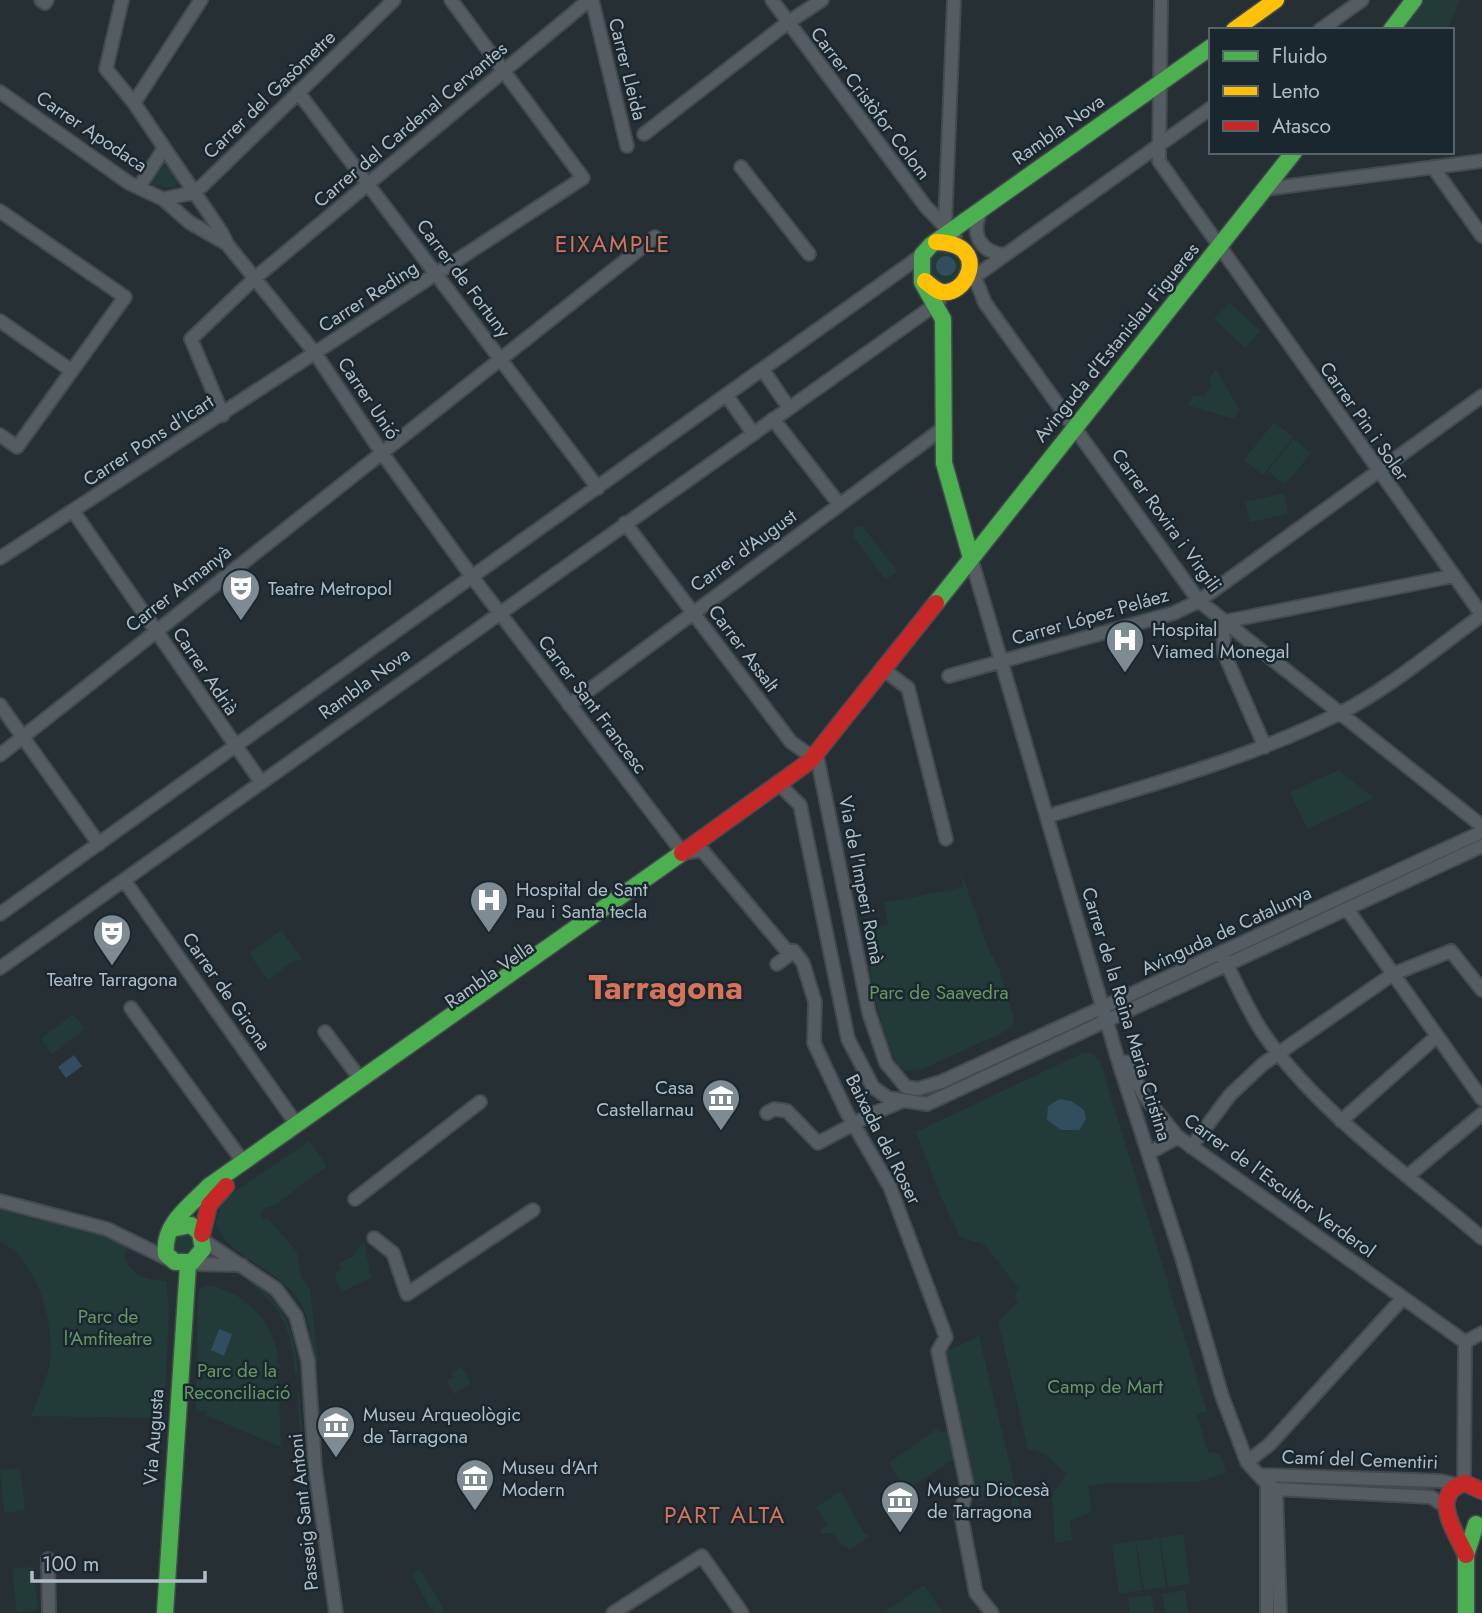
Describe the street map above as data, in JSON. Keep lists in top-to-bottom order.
{
  "streets": {
    "main road": [
      "Rambla Nova",
      "Avinguda d'Estanislau Figueres",
      "Rambla Vella",
      "Via Augusta"
    ],
    "street": [
      "Carrer Lleida",
      "Carrer del Gasòmetre",
      "Carrer Cristòfor Colom",
      "Carrer del Cardenal Cervantes",
      "Carrer Apodaca",
      "Carrer de Fortuny",
      "Carrer Reding",
      "Carrer Unió",
      "Carrer Pin i Soler",
      "Carrer Pons d'Icart",
      "Carrer Rovira i Virgili",
      "Carrer d'August",
      "Carrer Armanyà",
      "Carrer López Peláez",
      "Carrer Assalt",
      "Carrer Adrià",
      "Carrer Sant Francesc",
      "Via de l'Imperi Romà",
      "Avinguda de Catalunya",
      "Carrer de Girona",
      "Carrer de la Reina Maria Cristina",
      "Baixada del Roser",
      "Carrer de l'Escultor Verderol",
      "Camí del Cementiri",
      "Passeig Sant Antoni"
    ]
  },
  "crossings": [
    ["Carrer Lleida", "Carrer del Cardenal Cervantes"],
    ["Carrer del Gasòmetre", "Carrer de Fortuny"],
    ["Carrer del Gasòmetre", "Carrer Unió"],
    ["Carrer Cristòfor Colom", "Rambla Nova"],
    ["Carrer Cristòfor Colom", "Carrer Rovira i Virgili"],
    ["Carrer del Cardenal Cervantes", "Carrer de Fortuny"],
    ["Carrer del Cardenal Cervantes", "Carrer Reding"],
    ["Carrer del Cardenal Cervantes", "Carrer Unió"],
    ["Carrer del Cardenal Cervantes", "Carrer Pons d'Icart"],
    ["Rambla Nova", "Carrer de Fortuny"],
    ["Rambla Nova", "Carrer Unió"],
    ["Rambla Nova", "Carrer Pin i Soler"],
    ["Rambla Nova", "Carrer Rovira i Virgili"],
    ["Rambla Nova", "Carrer Assalt"],
    ["Rambla Nova", "Carrer Adrià"],
    ["Rambla Nova", "Carrer Sant Francesc"],
    ["Rambla Nova", "Carrer de Girona"],
    ["Carrer Apodaca", "Carrer Unió"],
    ["Carrer de Fortuny", "Carrer Reding"],
    ["Carrer de Fortuny", "Carrer Armanyà"],
    ["Carrer Reding", "Carrer Unió"],
    ["Carrer Reding", "Carrer Pons d'Icart"],
    ["Avinguda d'Estanislau Figueres", "Carrer Pin i Soler"],
    ["Avinguda d'Estanislau Figueres", "Carrer Rovira i Virgili"],
    ["Avinguda d'Estanislau Figueres", "Carrer Assalt"],
    ["Avinguda d'Estanislau Figueres", "Via de l'Imperi Romà"],
    ["Avinguda d'Estanislau Figueres", "Rambla Vella"],
    ["Avinguda d'Estanislau Figueres", "Carrer de la Reina Maria Cristina"],
    ["Carrer Unió", "Carrer Pons d'Icart"],
    ["Carrer Unió", "Carrer Armanyà"],
    ["Carrer Unió", "Carrer Sant Francesc"],
    ["Carrer Pin i Soler", "Carrer López Peláez"],
    ["Carrer Pons d'Icart", "Carrer Adrià"],
    ["Carrer Rovira i Virgili", "Carrer López Peláez"],
    ["Carrer d'August", "Carrer Assalt"],
    ["Carrer d'August", "Carrer Sant Francesc"],
    ["Carrer Armanyà", "Carrer Adrià"],
    ["Carrer López Peláez", "Carrer de la Reina Maria Cristina"],
    ["Carrer Assalt", "Via de l'Imperi Romà"],
    ["Carrer Assalt", "Rambla Vella"],
    ["Carrer Sant Francesc", "Rambla Vella"],
    ["Via de l'Imperi Romà", "Avinguda de Catalunya"],
    ["Via de l'Imperi Romà", "Rambla Vella"],
    ["Avinguda de Catalunya", "Carrer de la Reina Maria Cristina"],
    ["Avinguda de Catalunya", "Baixada del Roser"],
    ["Avinguda de Catalunya", "Carrer de l'Escultor Verderol"],
    ["Rambla Vella", "Carrer de Girona"],
    ["Rambla Vella", "Via Augusta"],
    ["Rambla Vella", "Passeig Sant Antoni"],
    ["Carrer de la Reina Maria Cristina", "Carrer de l'Escultor Verderol"],
    ["Carrer de la Reina Maria Cristina", "Camí del Cementiri"],
    ["Via Augusta", "Passeig Sant Antoni"]
  ],
  "districts": ["EIXAMPLE", "Tarragona", "PART ALTA"],
  "parks": [
    "Parc de Saavedra",
    "Parc de l'Amfiteatre",
    "Parc de la Reconciliació",
    "Camp de Mart"
  ],
  "places": {
    "theatre": ["Teatre Metropol", "Teatre Tarragona"],
    "hospital": ["Hospital Viamed Monegal", "Hospital de Sant Pau i Santa tecla"],
    "museum": [
      "Casa Castellarnau",
      "Museu Arqueològic de Tarragona",
      "Museu d'Art Modern",
      "Museu Diocesà de Tarragona"
    ]
  },
  "legend": ["Fluido", "Lento", "Atasco"],
  "scale_bar": "100 m"
}
